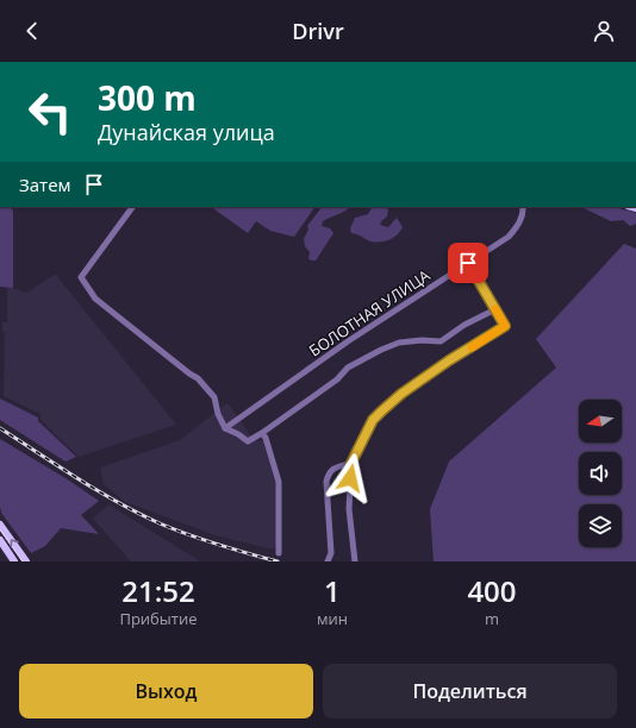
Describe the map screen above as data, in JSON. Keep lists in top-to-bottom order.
{
  "streets": {
    "street": ["БОЛОТНАЯ УЛИЦА"]
  },
  "north": "left",
  "page": {
    "header": "Drivr",
    "turn": ["300 m", "Дунайская улица"],
    "then": "Затем",
    "eta": [
      "21:52",
      "Прибытие",
      "1",
      "мин",
      "400",
      "m"
    ],
    "buttons": ["Выход", "Поделиться"]
  }
}
